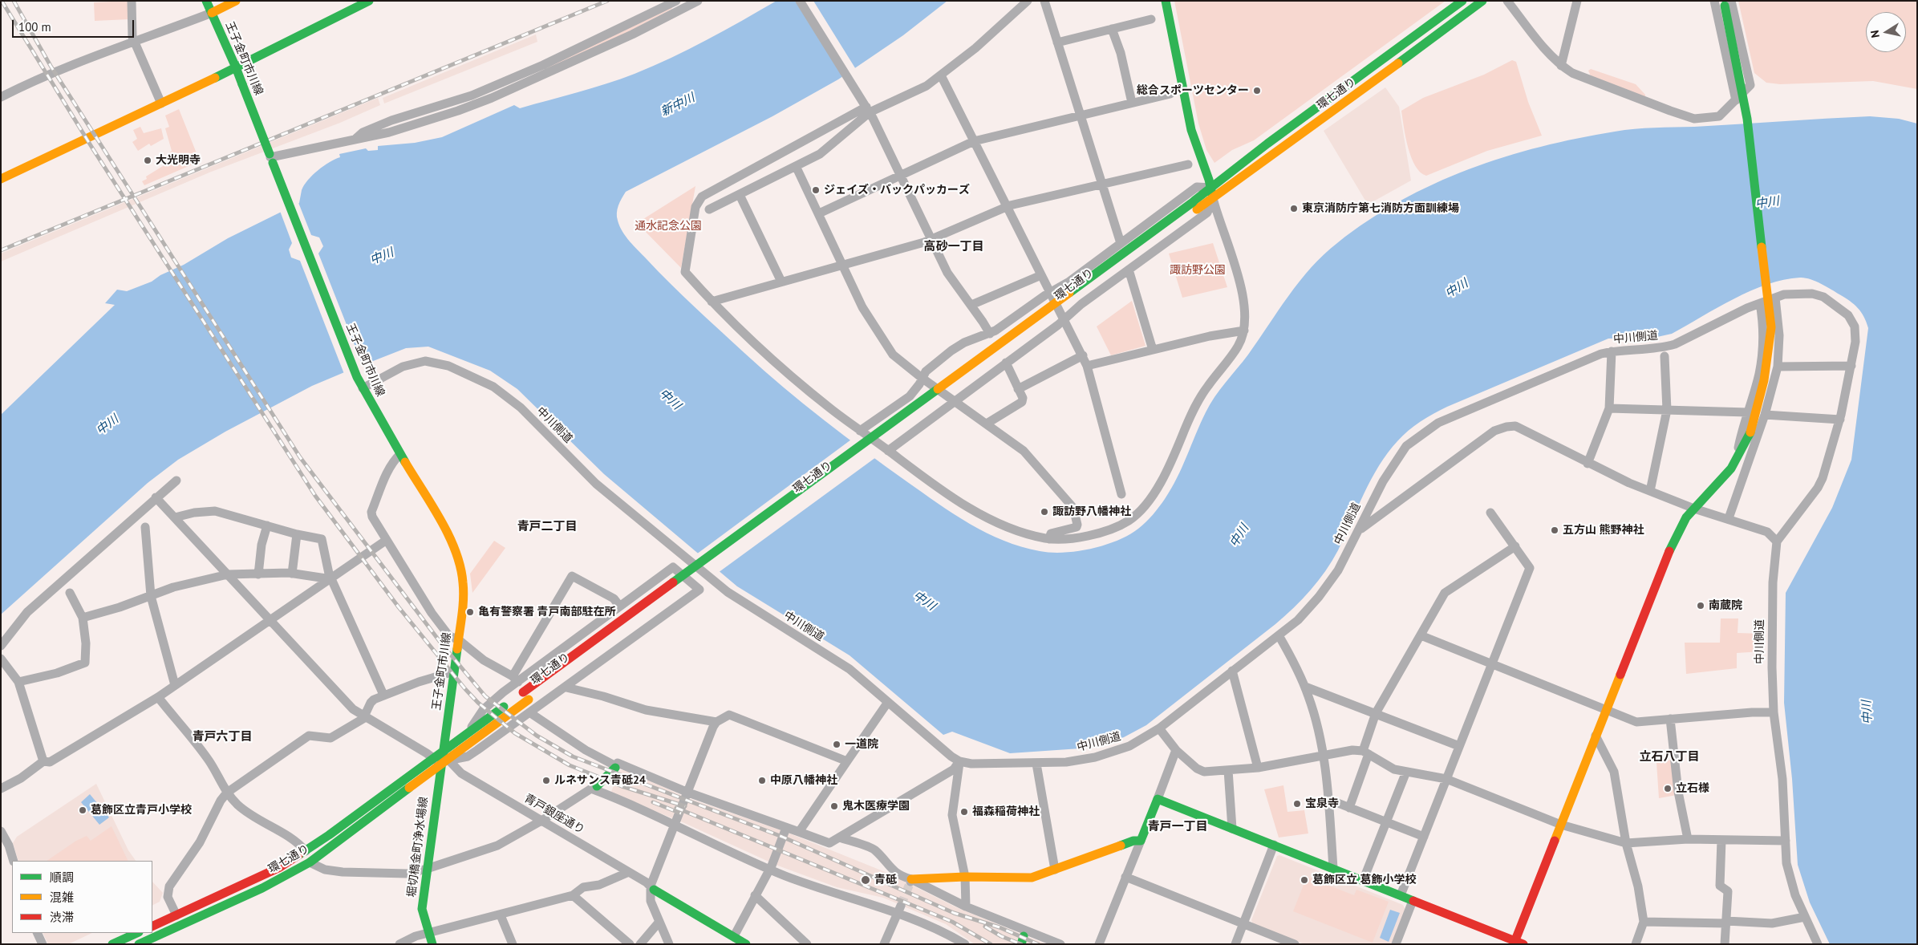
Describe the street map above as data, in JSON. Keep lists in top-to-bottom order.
{
  "streets": {
    "main road": ["王子金町市川線", "環七通り", "堀切橋金町浄水場線"],
    "street": ["中川側道", "青戸銀座通り"]
  },
  "crossings": [
    ["王子金町市川線", "環七通り"],
    ["王子金町市川線", "中川側道"],
    ["王子金町市川線", "青戸銀座通り"],
    ["王子金町市川線", "堀切橋金町浄水場線"],
    ["環七通り", "青戸銀座通り"],
    ["環七通り", "堀切橋金町浄水場線"],
    ["青戸銀座通り", "堀切橋金町浄水場線"]
  ],
  "districts": [
    "高砂一丁目",
    "青戸二丁目",
    "青戸六丁目",
    "立石八丁目",
    "青戸一丁目"
  ],
  "water": ["新中川", "中川"],
  "parks": ["通水記念公園", "諏訪野公園"],
  "places": [
    "総合スポーツセンター",
    "大光明寺",
    "ジェイズ・バックパッカーズ",
    "東京消防庁第七消防方面訓練場",
    "諏訪野八幡神社",
    "五方山 熊野神社",
    "南蔵院",
    "亀有警察署 青戸南部駐在所",
    "一道院",
    "ルネサンス青砥24",
    "中原八幡神社",
    "立石様",
    "宝泉寺",
    "鬼木医療学園",
    "葛飾区立青戸小学校",
    "福森稲荷神社",
    "青砥",
    "葛飾区立 葛飾小学校"
  ],
  "legend": ["順調", "混雑", "渋滞"],
  "scale_bar": "100 m",
  "north": "left"
}
